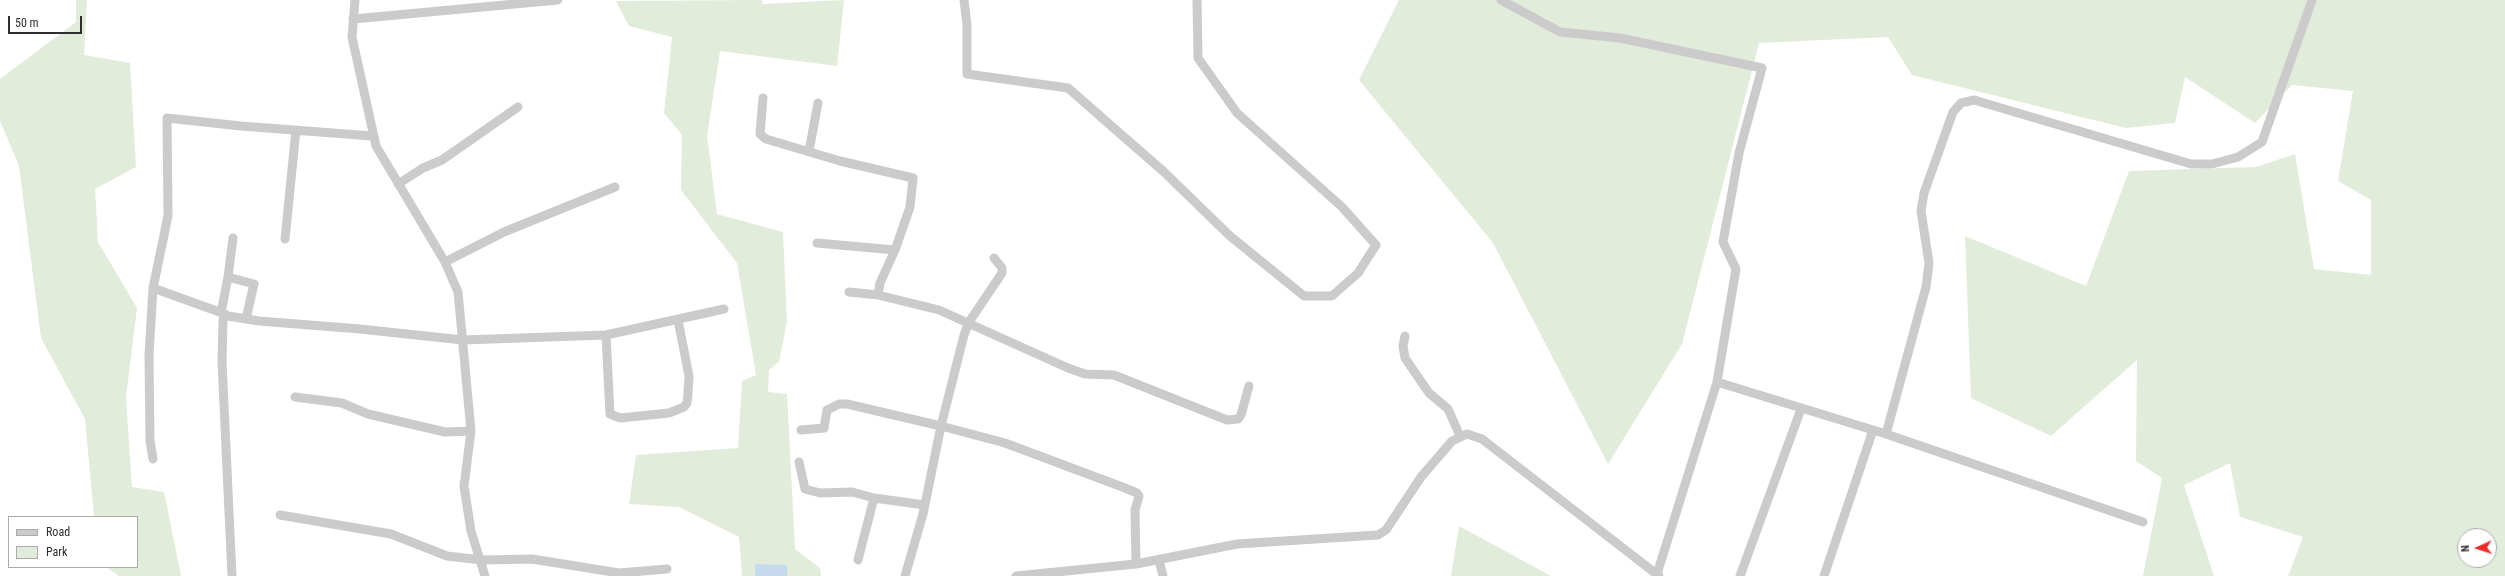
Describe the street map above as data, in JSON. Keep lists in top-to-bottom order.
{
  "legend": ["Road", "Park"],
  "scale_bar": "50 m",
  "north": "left"
}
